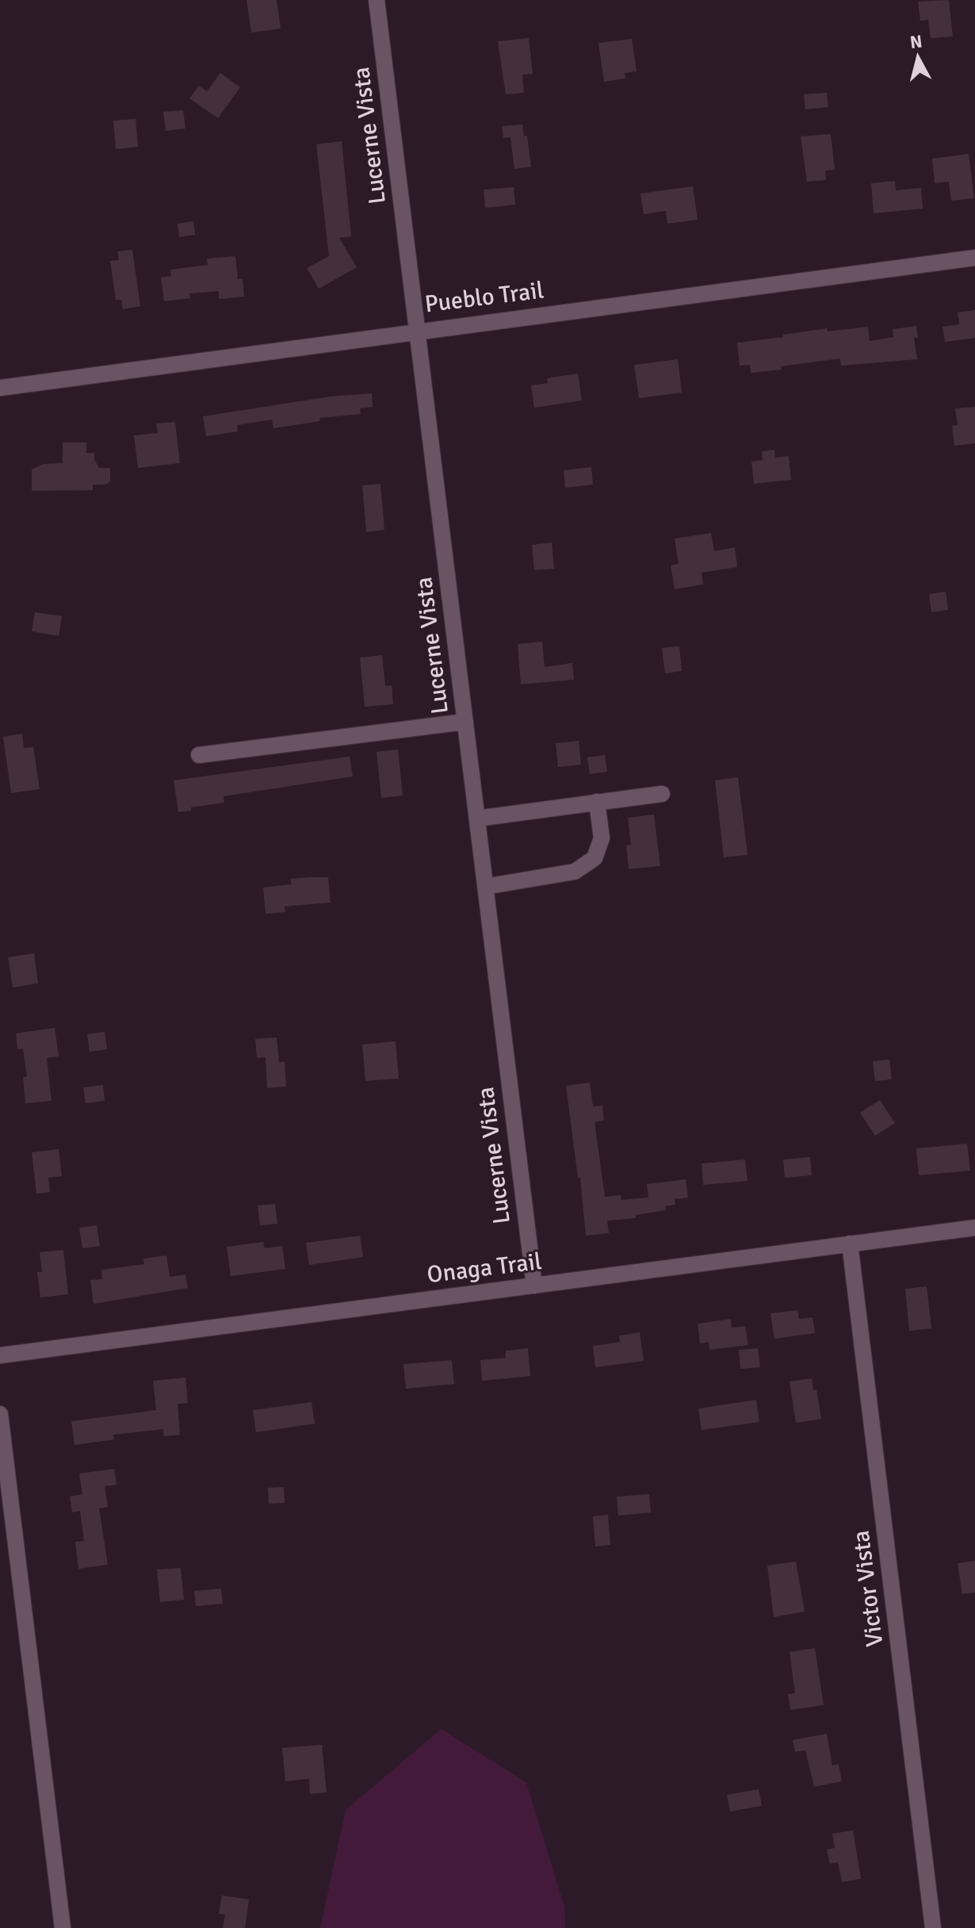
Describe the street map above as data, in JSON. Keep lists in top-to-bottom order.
{
  "streets": {
    "street": [
      "Lucerne Vista",
      "Pueblo Trail",
      "Onaga Trail",
      "Victor Vista"
    ]
  },
  "crossings": [
    ["Lucerne Vista", "Pueblo Trail"],
    ["Lucerne Vista", "Onaga Trail"],
    ["Onaga Trail", "Victor Vista"]
  ],
  "north": "top"
}
